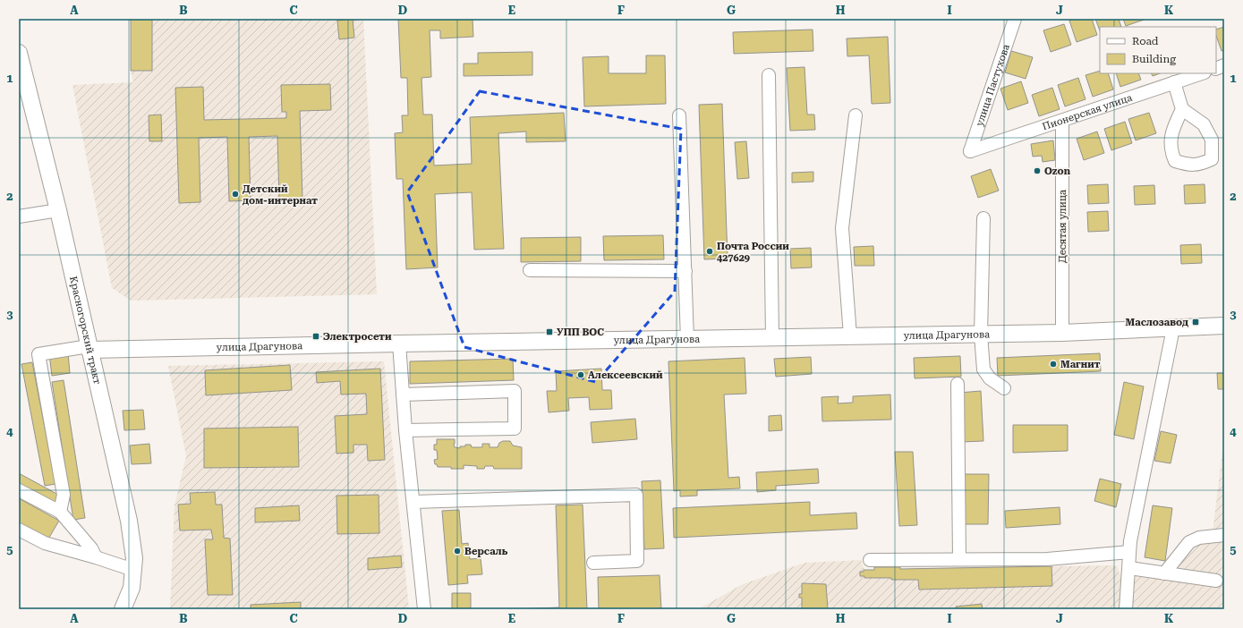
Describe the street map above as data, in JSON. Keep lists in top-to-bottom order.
{
  "streets": {
    "main road": ["Красногорский тракт", "улица Драгунова"],
    "street": ["улица Пастухова", "Пионерская улица", "Десятая улица"]
  },
  "crossings": [
    ["улица Пастухова", "Пионерская улица"],
    ["Пионерская улица", "Десятая улица"],
    ["Десятая улица", "улица Драгунова"],
    ["Красногорский тракт", "улица Драгунова"]
  ],
  "places": {
    "other": [
      "Ozon",
      "Детский дом-интернат",
      "Почта России 427629",
      "Магнит",
      "Алексеевский",
      "Версаль"
    ],
    "transit": ["Маслозавод", "УПП ВОС", "Электросети"]
  },
  "legend": ["Road", "Building"],
  "grid": {
    "columns": [
      "A",
      "B",
      "C",
      "D",
      "E",
      "F",
      "G",
      "H",
      "I",
      "J",
      "K"
    ],
    "rows": [
      "1",
      "2",
      "3",
      "4",
      "5"
    ]
  }
}
